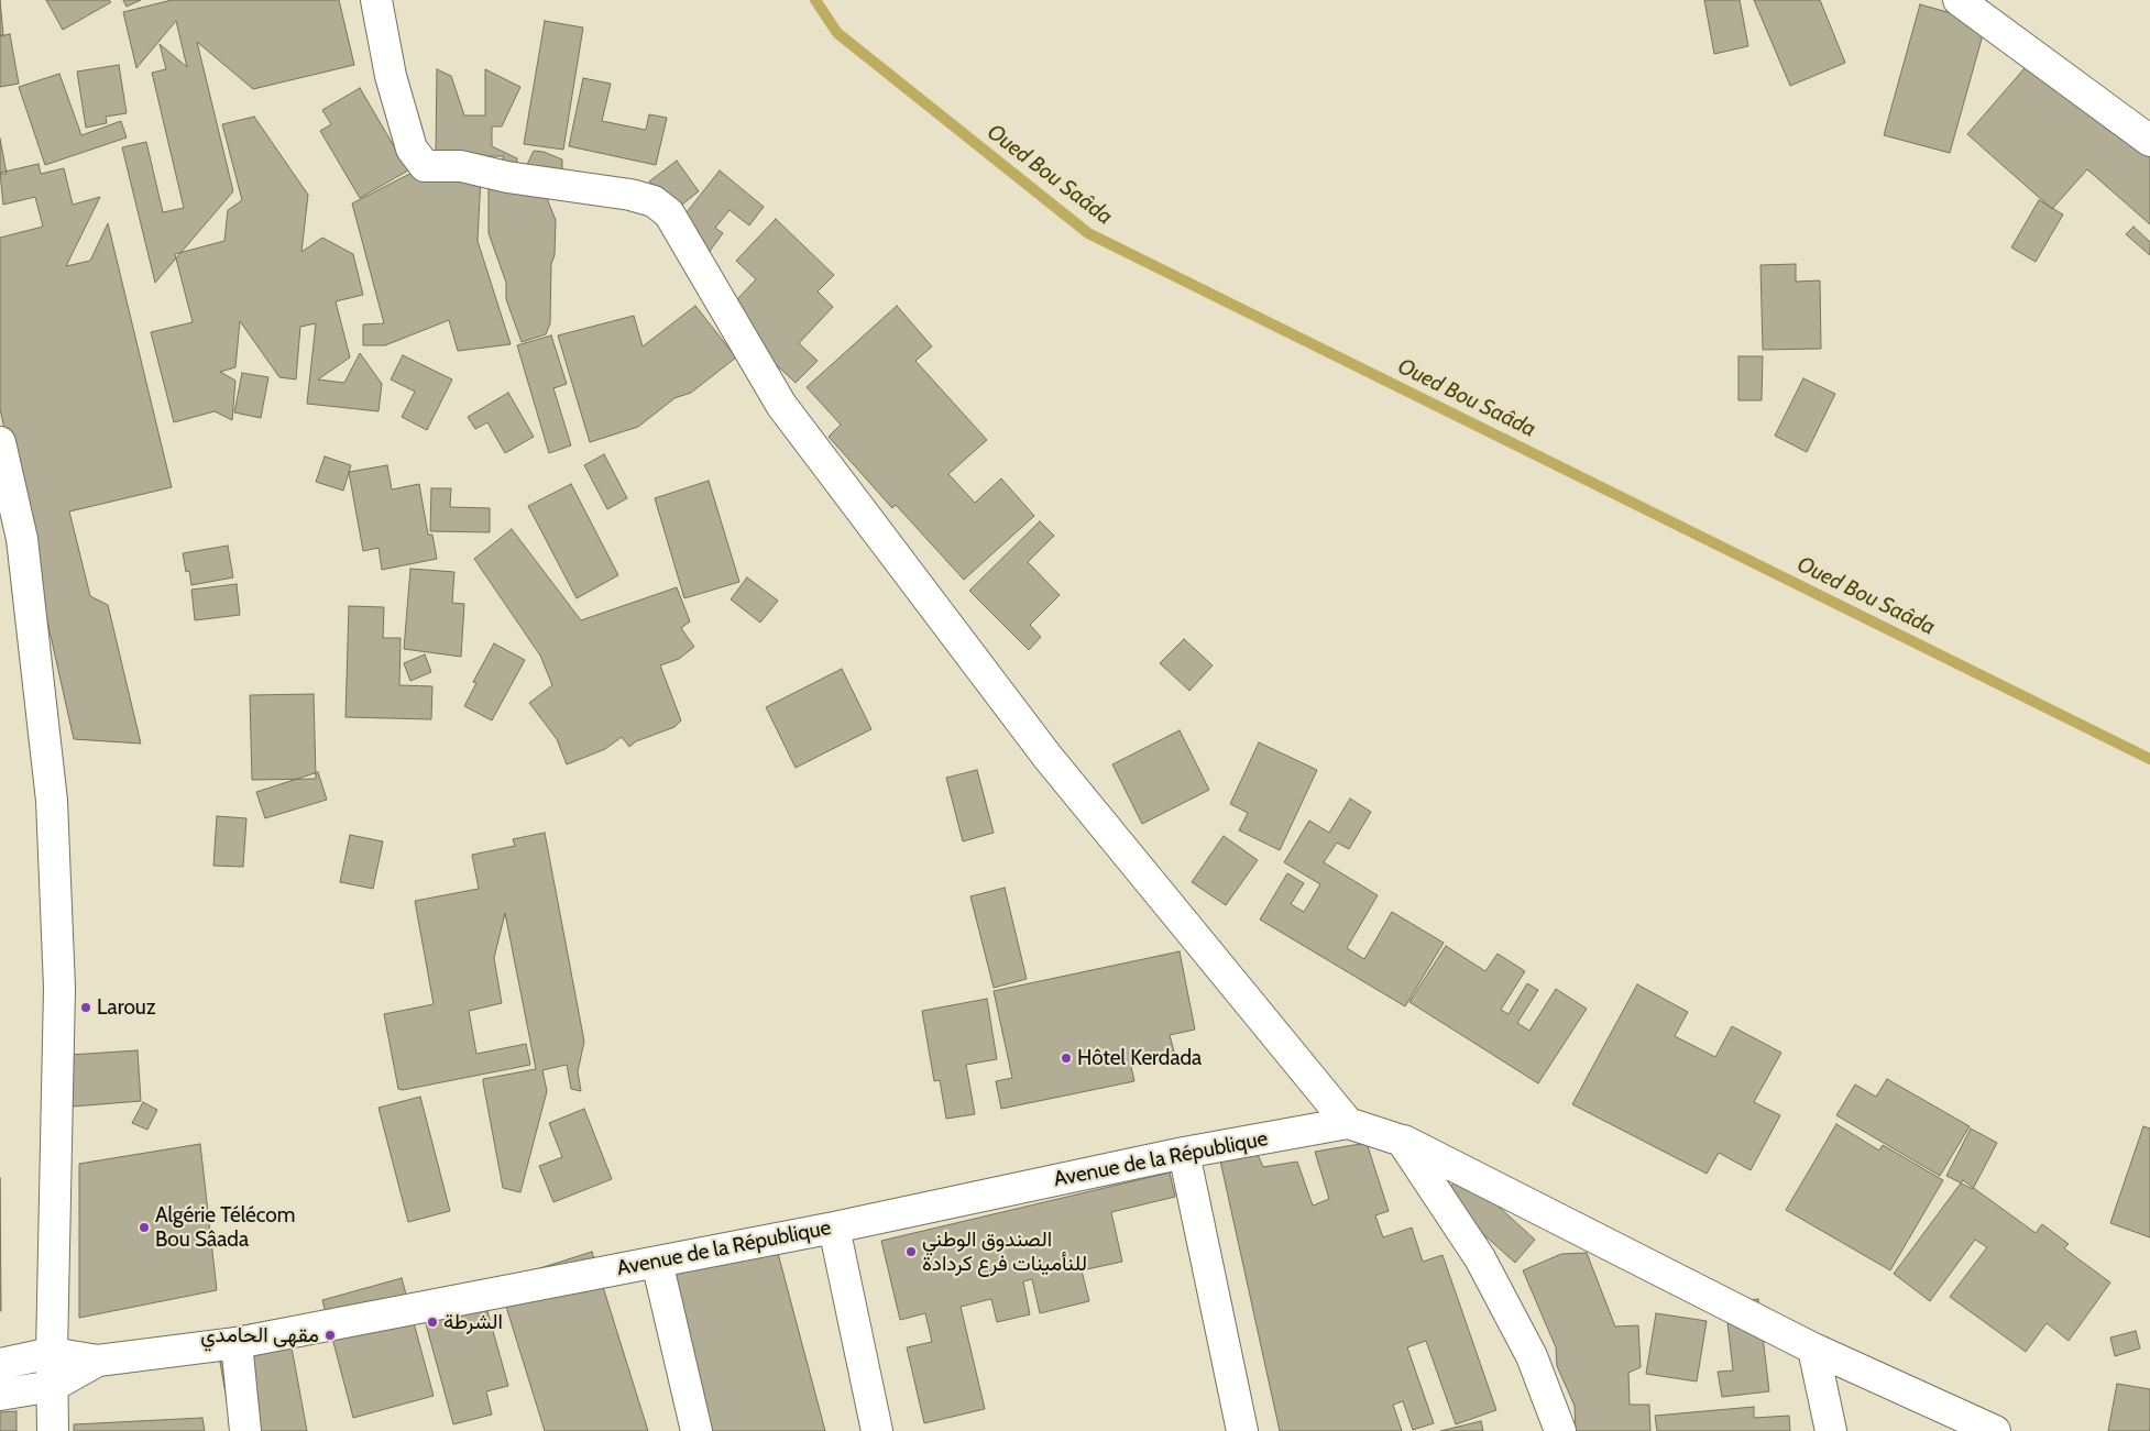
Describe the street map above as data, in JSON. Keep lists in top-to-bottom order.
{
  "streets": {
    "street": ["Avenue de la République"]
  },
  "water": ["Oued Bou Saâda"],
  "places": [
    "Larouz",
    "Hôtel Kerdada",
    "Algérie Télécom Bou Sâada",
    "الصندوق الوطني للنأمينات فرع كردادة",
    "الشرطة",
    "مقهى الحامدي"
  ]
}
